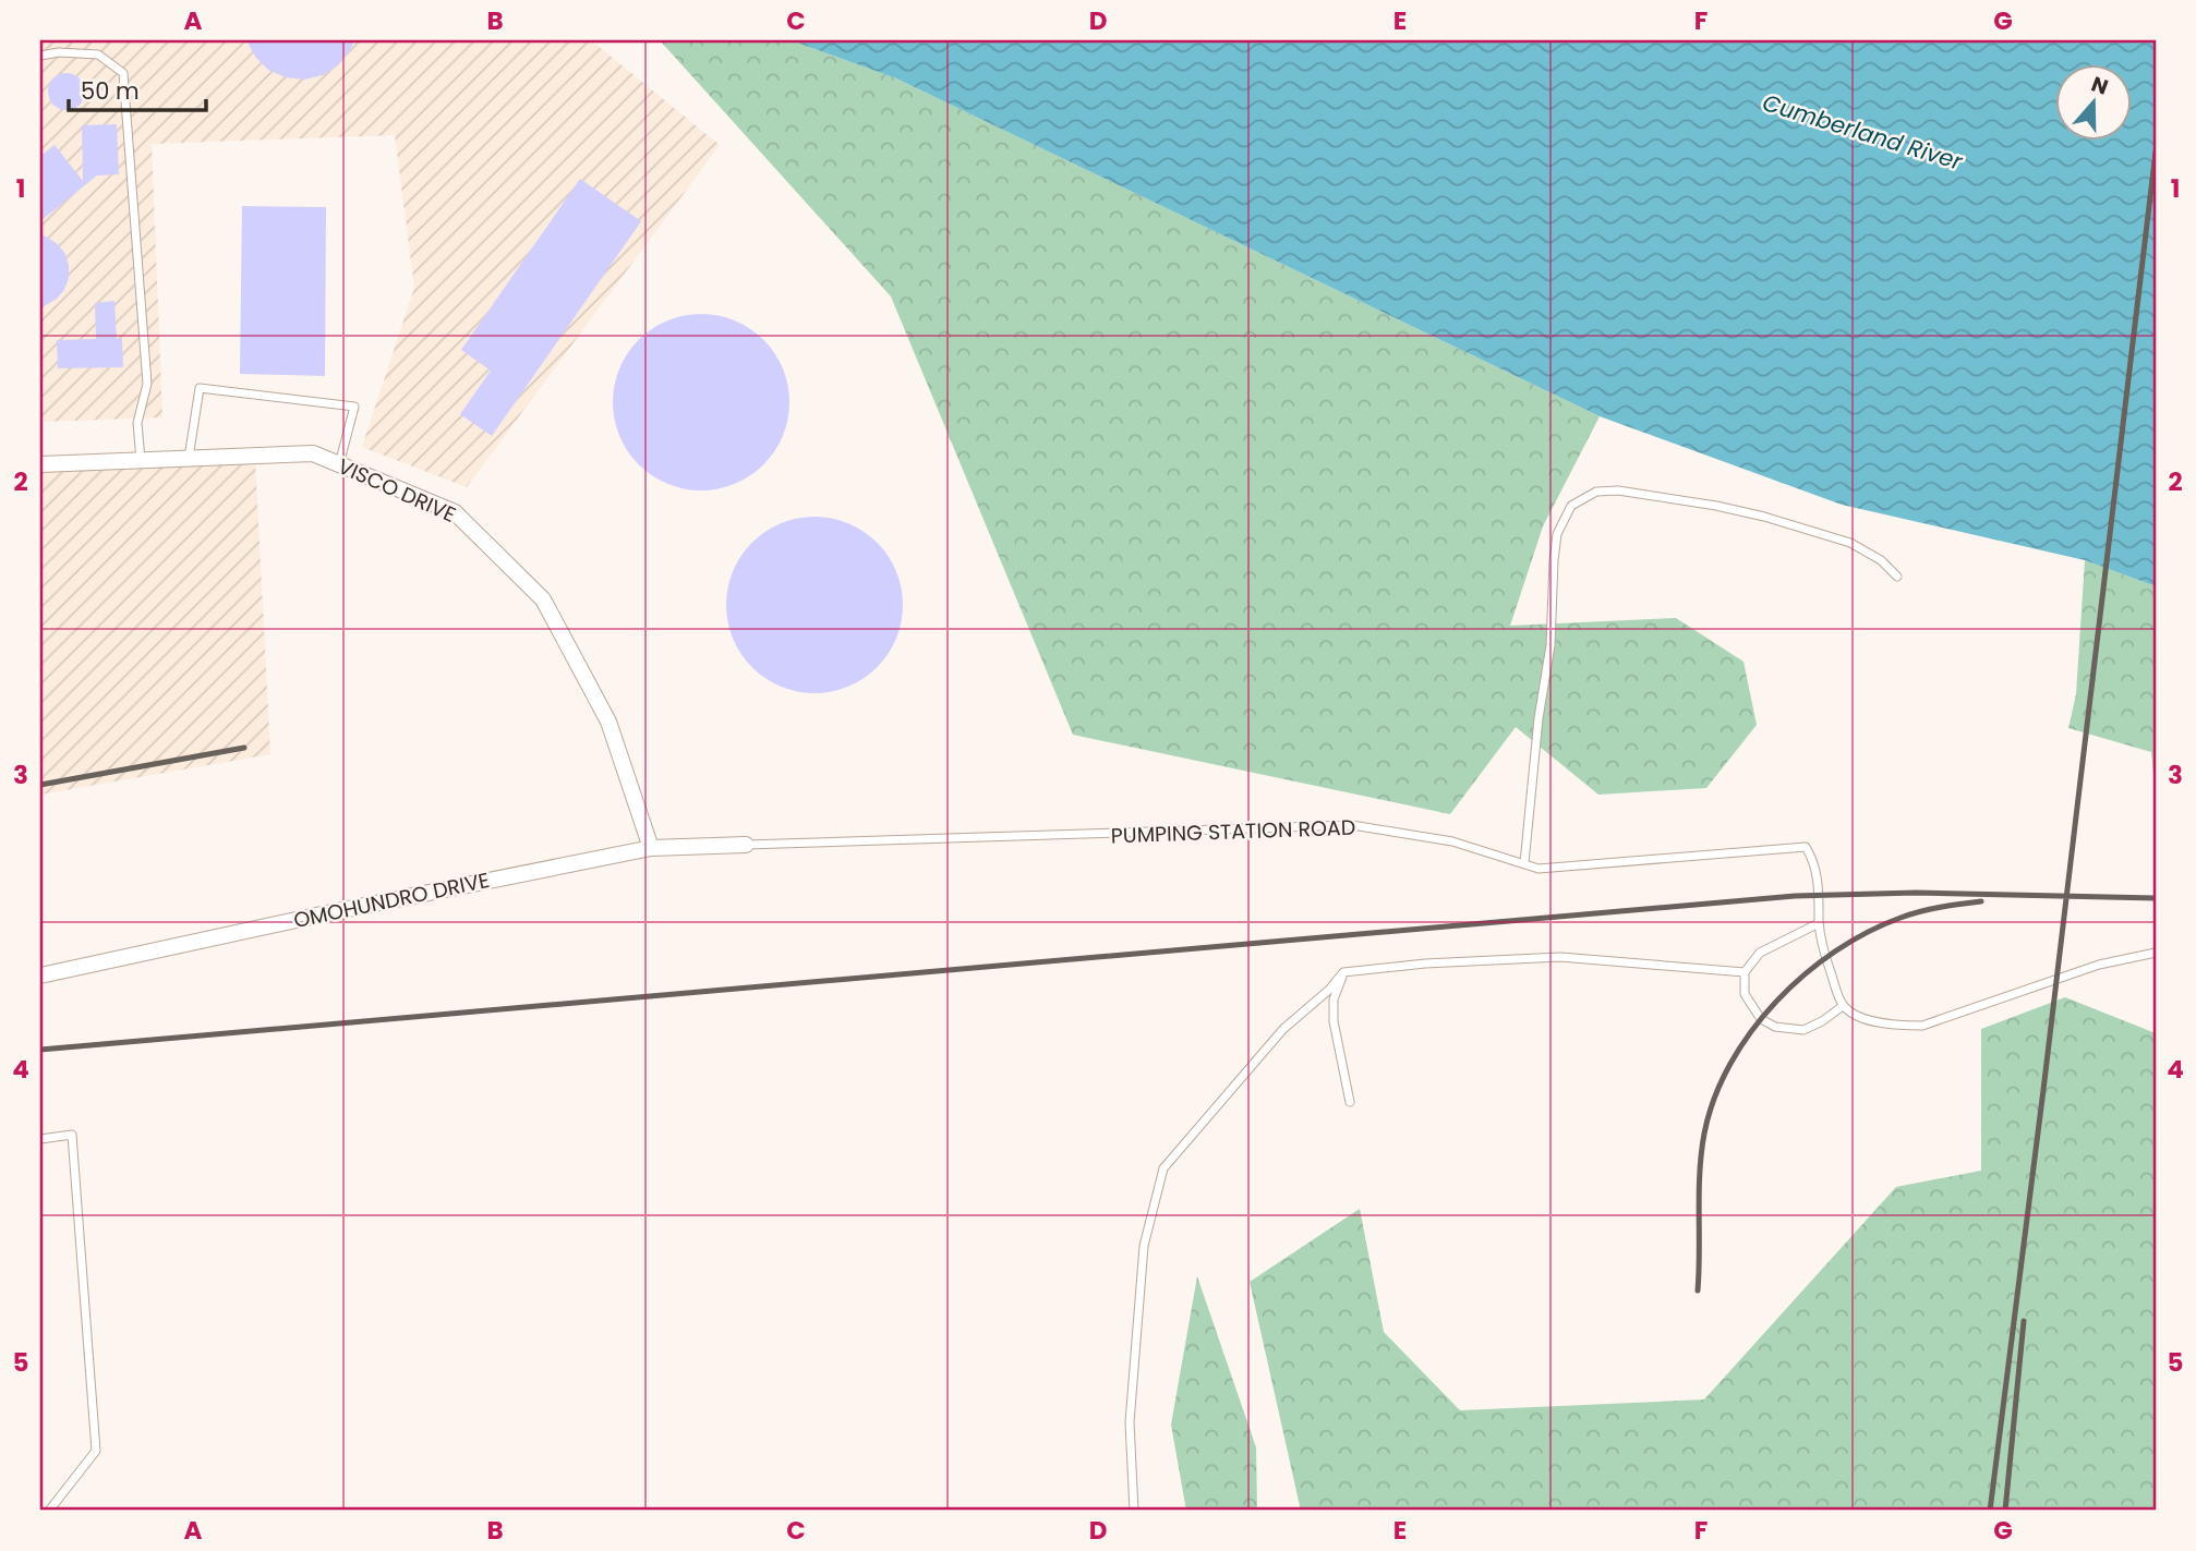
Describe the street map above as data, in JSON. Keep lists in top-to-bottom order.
{
  "streets": {
    "street": ["VISCO DRIVE", "OMOHUNDRO DRIVE"],
    "lane": ["PUMPING STATION ROAD"]
  },
  "crossings": [
    ["VISCO DRIVE", "OMOHUNDRO DRIVE"],
    ["PUMPING STATION ROAD", "OMOHUNDRO DRIVE"]
  ],
  "water": ["Cumberland River"],
  "scale_bar": "50 m",
  "north": "top",
  "grid": {
    "columns": [
      "A",
      "B",
      "C",
      "D",
      "E",
      "F",
      "G"
    ],
    "rows": [
      "1",
      "2",
      "3",
      "4",
      "5"
    ]
  }
}
